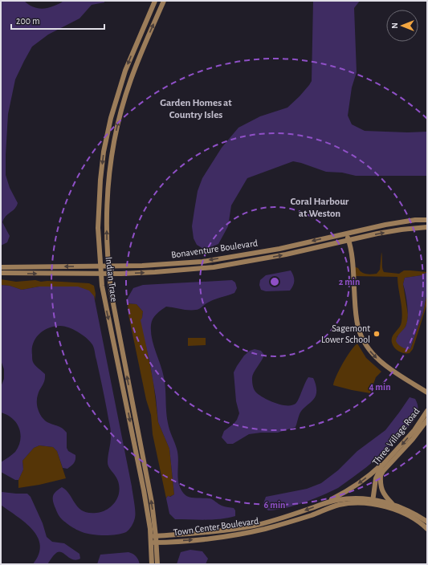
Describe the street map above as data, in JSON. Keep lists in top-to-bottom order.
{
  "streets": {
    "main road": [
      "Bonaventure Boulevard",
      "Indian Trace",
      "Three Village Road",
      "Town Center Boulevard"
    ]
  },
  "crossings": [
    ["Bonaventure Boulevard", "Indian Trace"],
    ["Indian Trace", "Town Center Boulevard"],
    ["Three Village Road", "Town Center Boulevard"]
  ],
  "districts": ["Garden Homes at Country Isles", "Coral Harbour at Weston"],
  "places": ["Sagemont Lower School"],
  "scale_bar": "200 m",
  "north": "left",
  "rings": ["2 min", "4 min", "6 min"]
}
